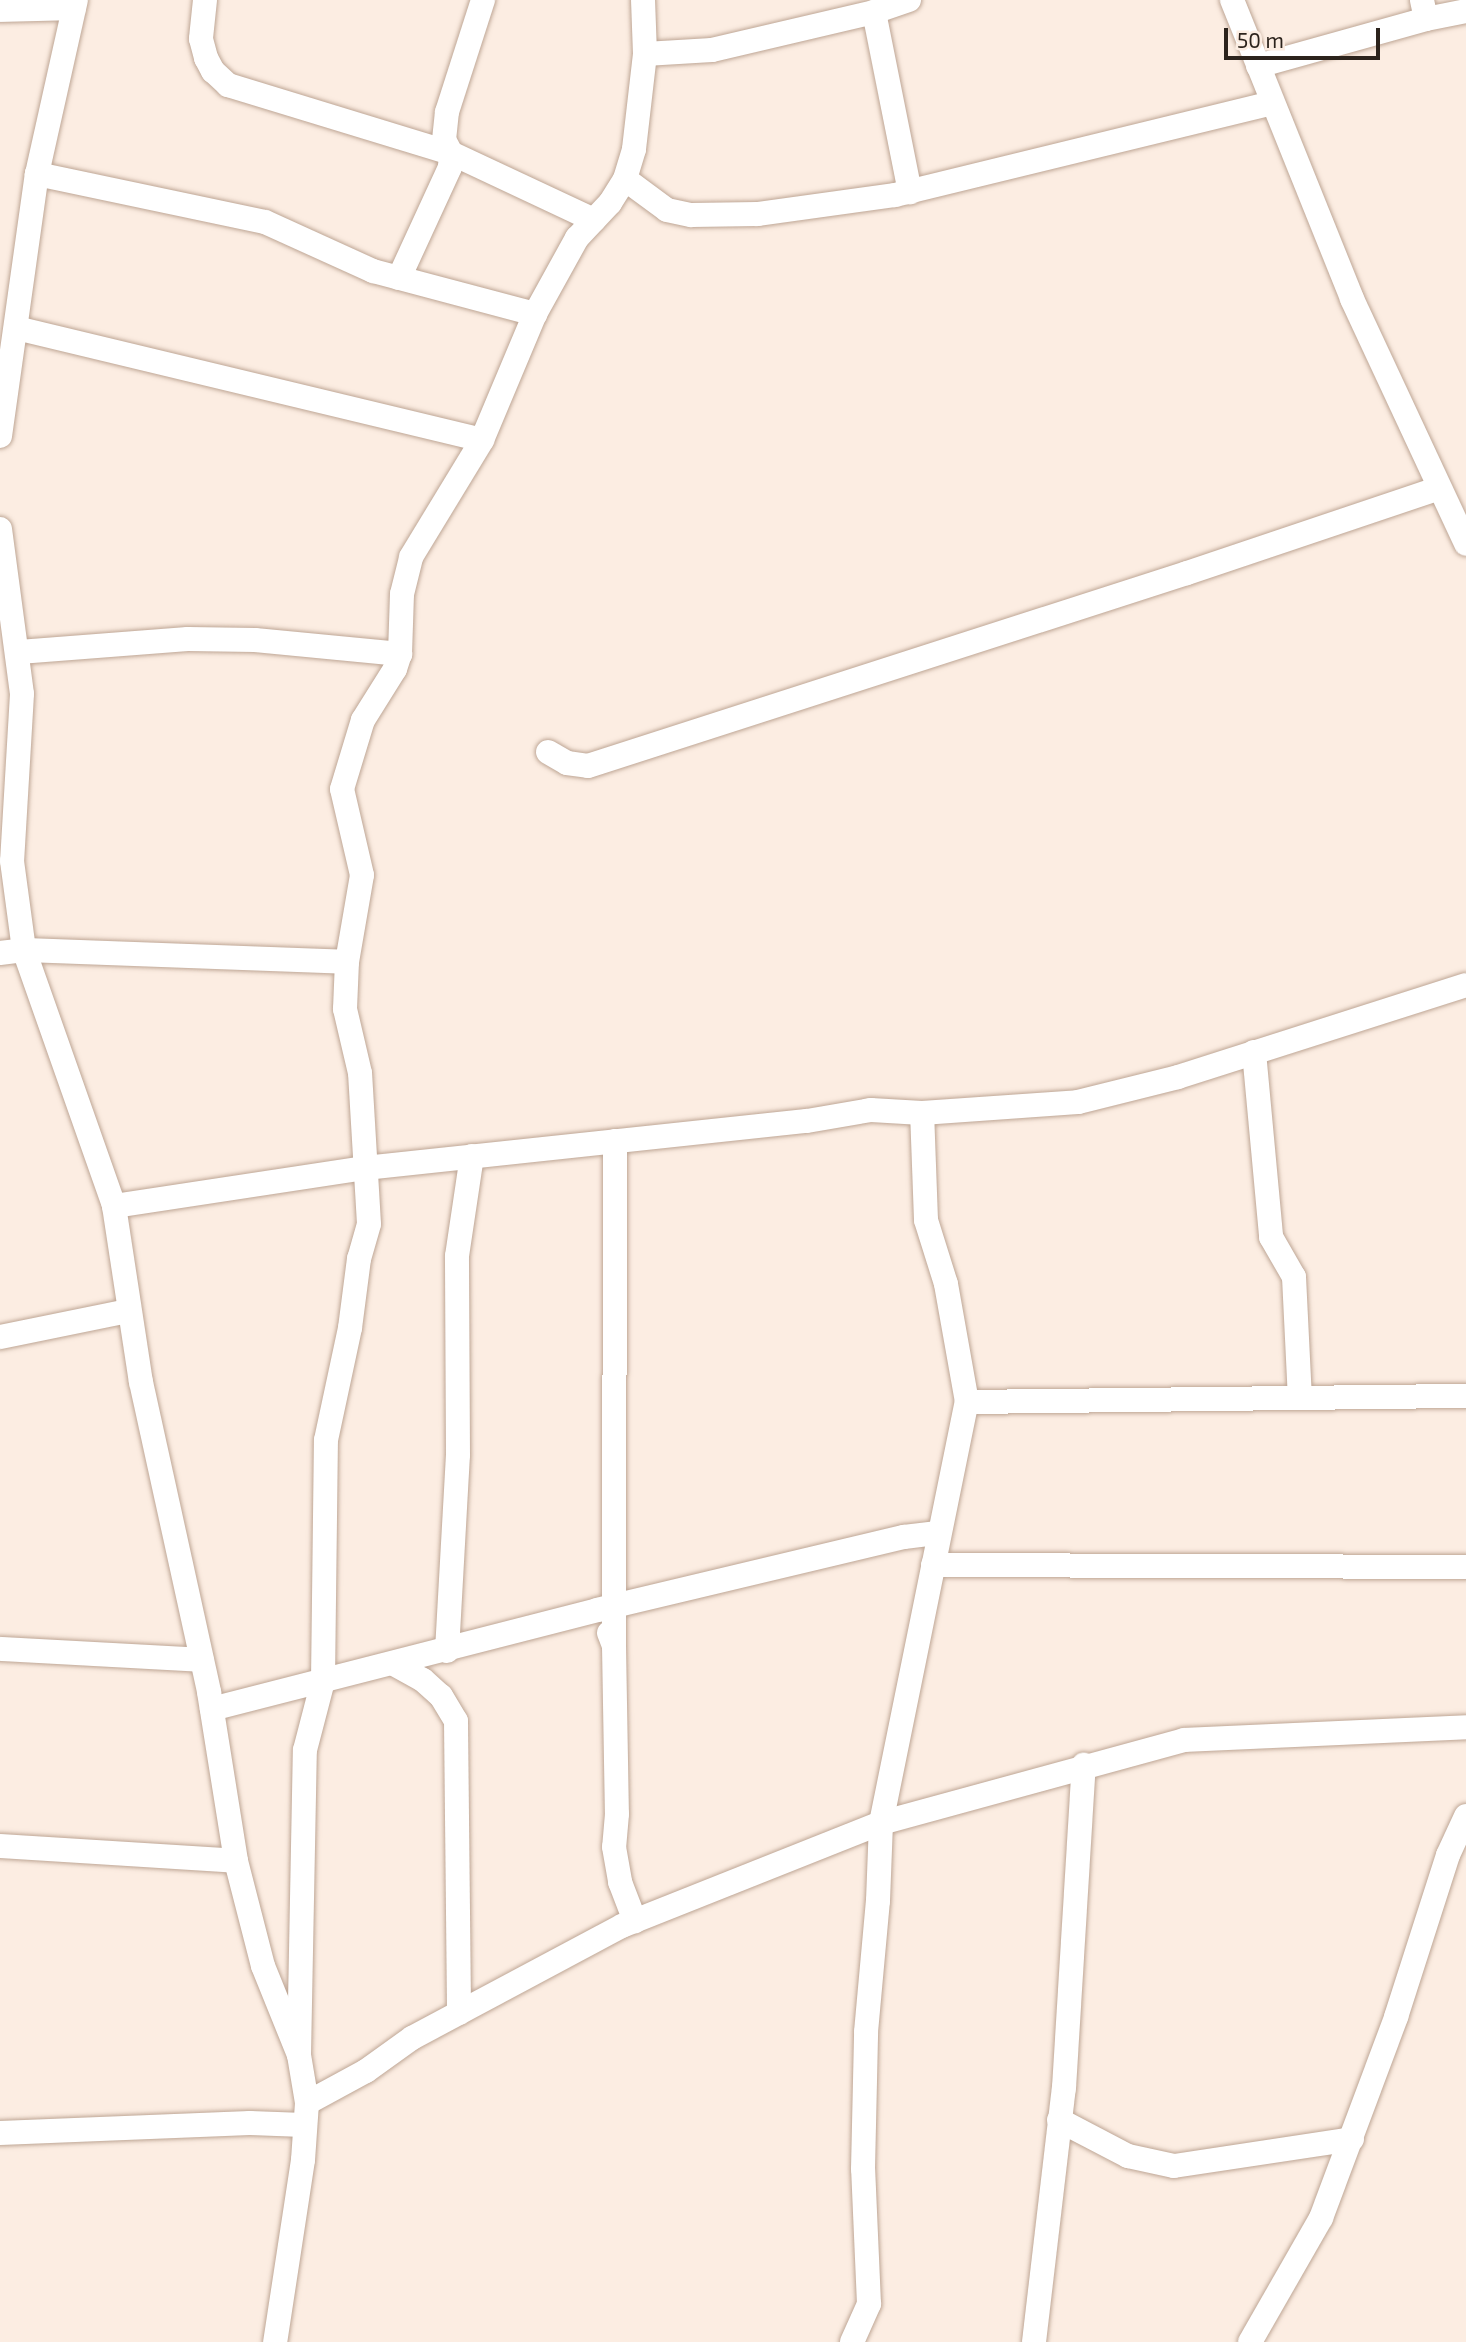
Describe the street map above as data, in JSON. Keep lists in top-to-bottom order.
{
  "scale_bar": "50 m"
}
